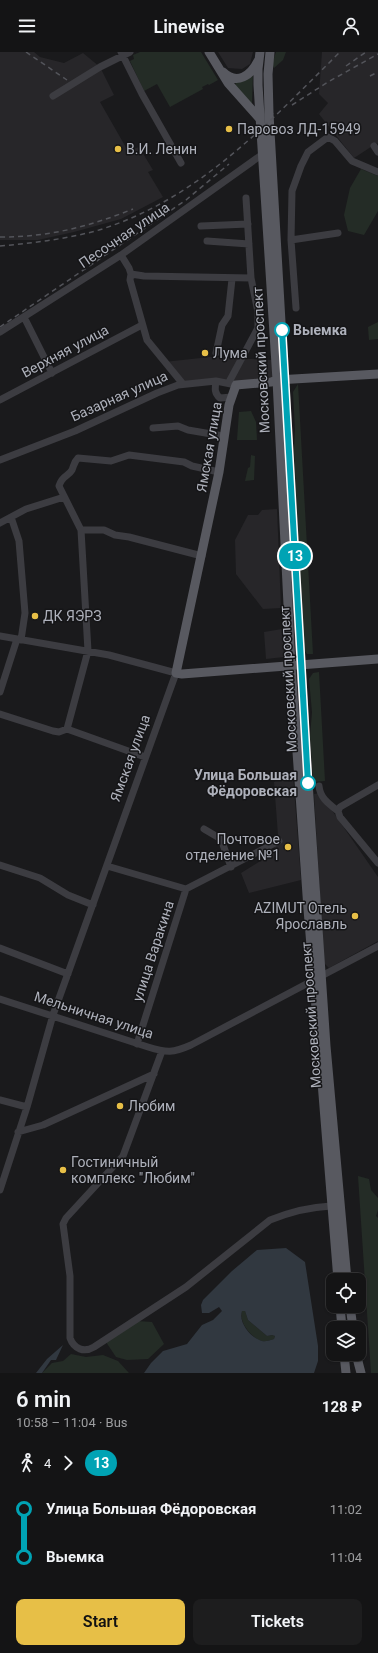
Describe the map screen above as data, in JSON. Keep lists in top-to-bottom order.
{
  "streets": {
    "main road": ["Московский проспект", "Базарная улица", "Ямская улица"],
    "street": [
      "Песочная улица",
      "Верхняя улица",
      "улица Варакина",
      "Мельничная улица"
    ]
  },
  "crossings": [
    ["Песочная улица", "Московский проспект"],
    ["Московский проспект", "Базарная улица"],
    ["Московский проспект", "Мельничная улица"],
    ["Базарная улица", "Ямская улица"],
    ["Ямская улица", "Мельничная улица"],
    ["улица Варакина", "Мельничная улица"]
  ],
  "places": [
    "Паровоз ЛД-15949",
    "В.И. Ленин",
    "Выемка",
    "Лума",
    "ДК ЯЭРЗ",
    "Улица Большая Фёдоровская",
    "Почтовое отделение №1",
    "AZIMUT Отель Ярославль",
    "Любим",
    "Гостиничный комплекс \"Любим\""
  ],
  "lines": ["bus line 13"],
  "page": {
    "header": "Linewise",
    "on_map": "13",
    "heading": ["6 min", "10:58 – 11:04 · Bus", "128 ₽"],
    "legs": ["4", "13"],
    "list": [
      {
        "name": "Улица Большая Фёдоровская",
        "value": "11:02"
      },
      {
        "name": "Выемка",
        "value": "11:04"
      }
    ],
    "buttons": ["Start", "Tickets"]
  }
}
